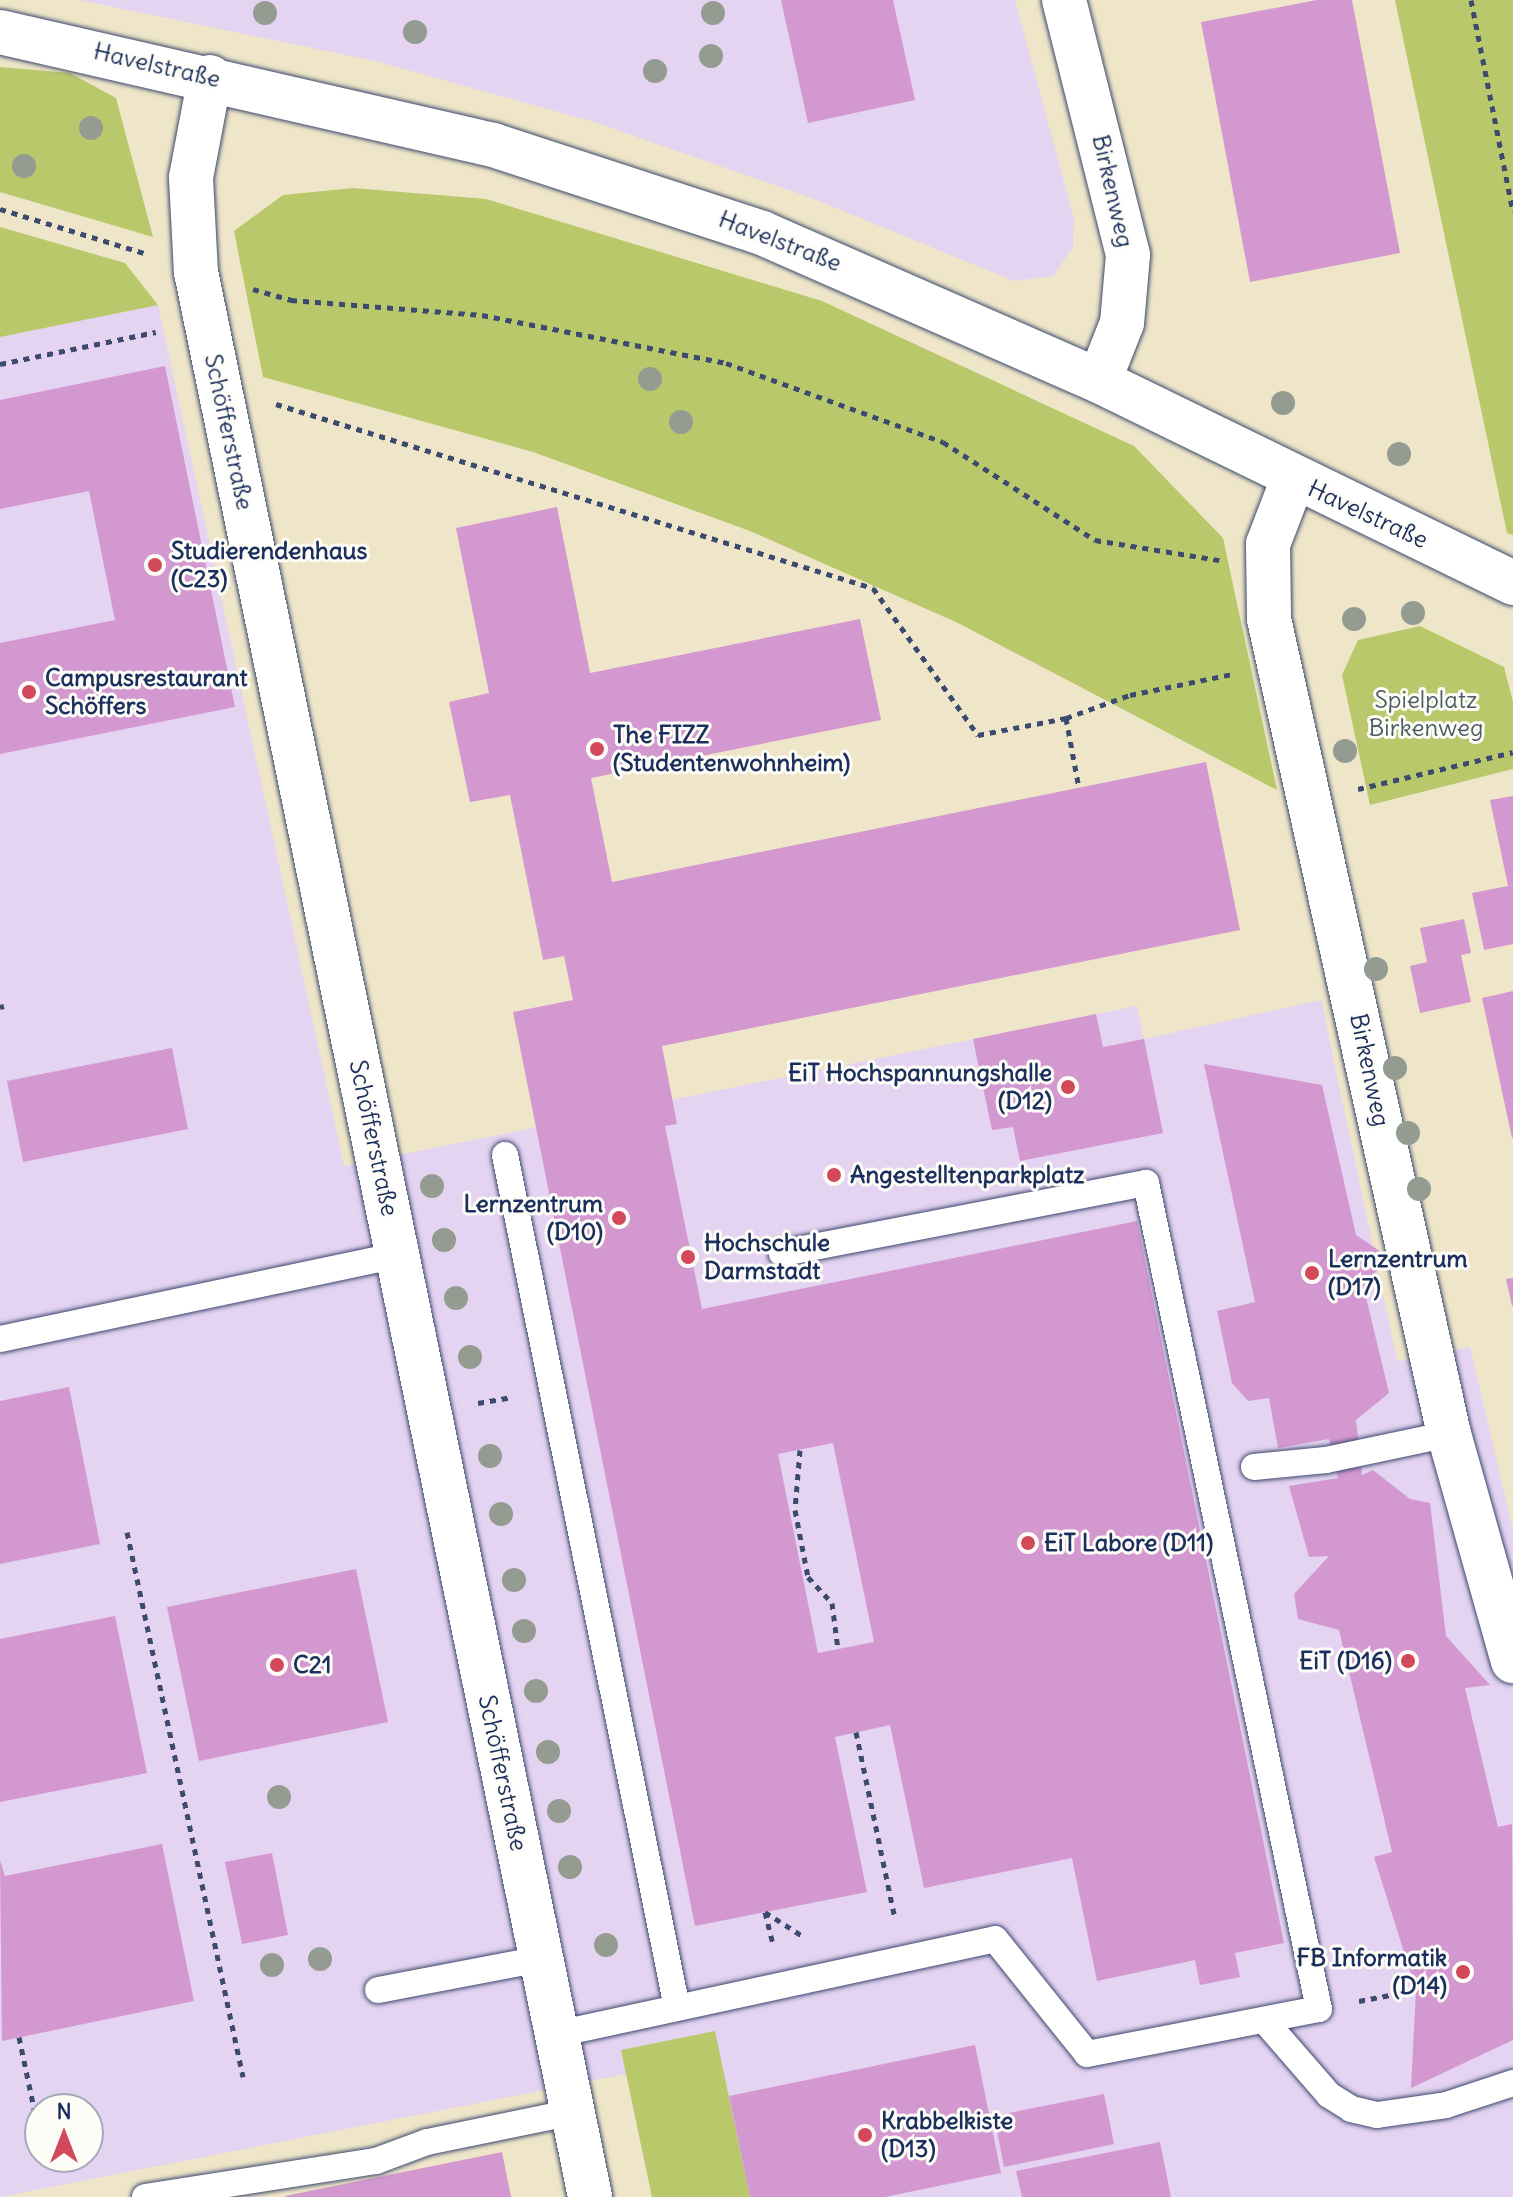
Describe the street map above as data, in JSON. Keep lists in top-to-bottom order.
{
  "streets": {
    "street": ["Havelstraße", "Birkenweg", "Schöfferstraße"]
  },
  "crossings": [
    ["Havelstraße", "Birkenweg"],
    ["Havelstraße", "Schöfferstraße"]
  ],
  "parks": ["Spielplatz Birkenweg"],
  "places": [
    "Studierendenhaus (C23)",
    "Campusrestaurant Schöffers",
    "The FIZZ (Studentenwohnheim)",
    "EiT Hochspannungshalle (D12)",
    "Angestelltenparkplatz",
    "Lernzentrum (D10)",
    "Hochschule Darmstadt",
    "Lernzentrum (D17)",
    "EiT Labore (D11)",
    "EiT (D16)",
    "C21",
    "FB Informatik (D14)",
    "Krabbelkiste (D13)"
  ],
  "north": "top"
}
